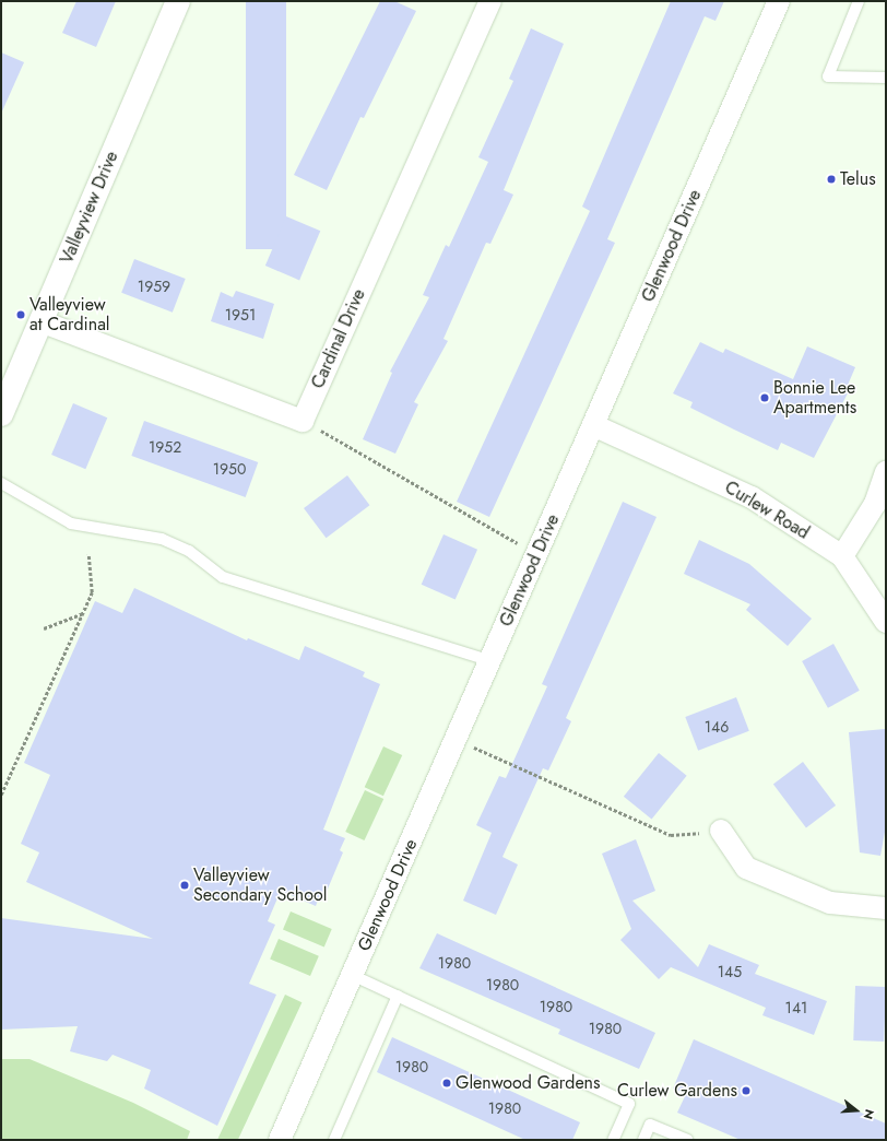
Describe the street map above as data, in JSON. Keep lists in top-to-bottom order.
{
  "streets": {
    "street": [
      "Valleyview Drive",
      "Glenwood Drive",
      "Cardinal Drive",
      "Curlew Road"
    ]
  },
  "crossings": [
    ["Glenwood Drive", "Curlew Road"]
  ],
  "places": [
    "Telus",
    "Valleyview at Cardinal",
    "Bonnie Lee Apartments",
    "Valleyview Secondary School",
    "Glenwood Gardens",
    "Curlew Gardens"
  ],
  "house_numbers": [
    "1959",
    "1951",
    "1952",
    "1950",
    "146",
    "1980",
    "145",
    "1980",
    "1980",
    "141",
    "1980",
    "1980",
    "1980"
  ],
  "north": "right"
}
